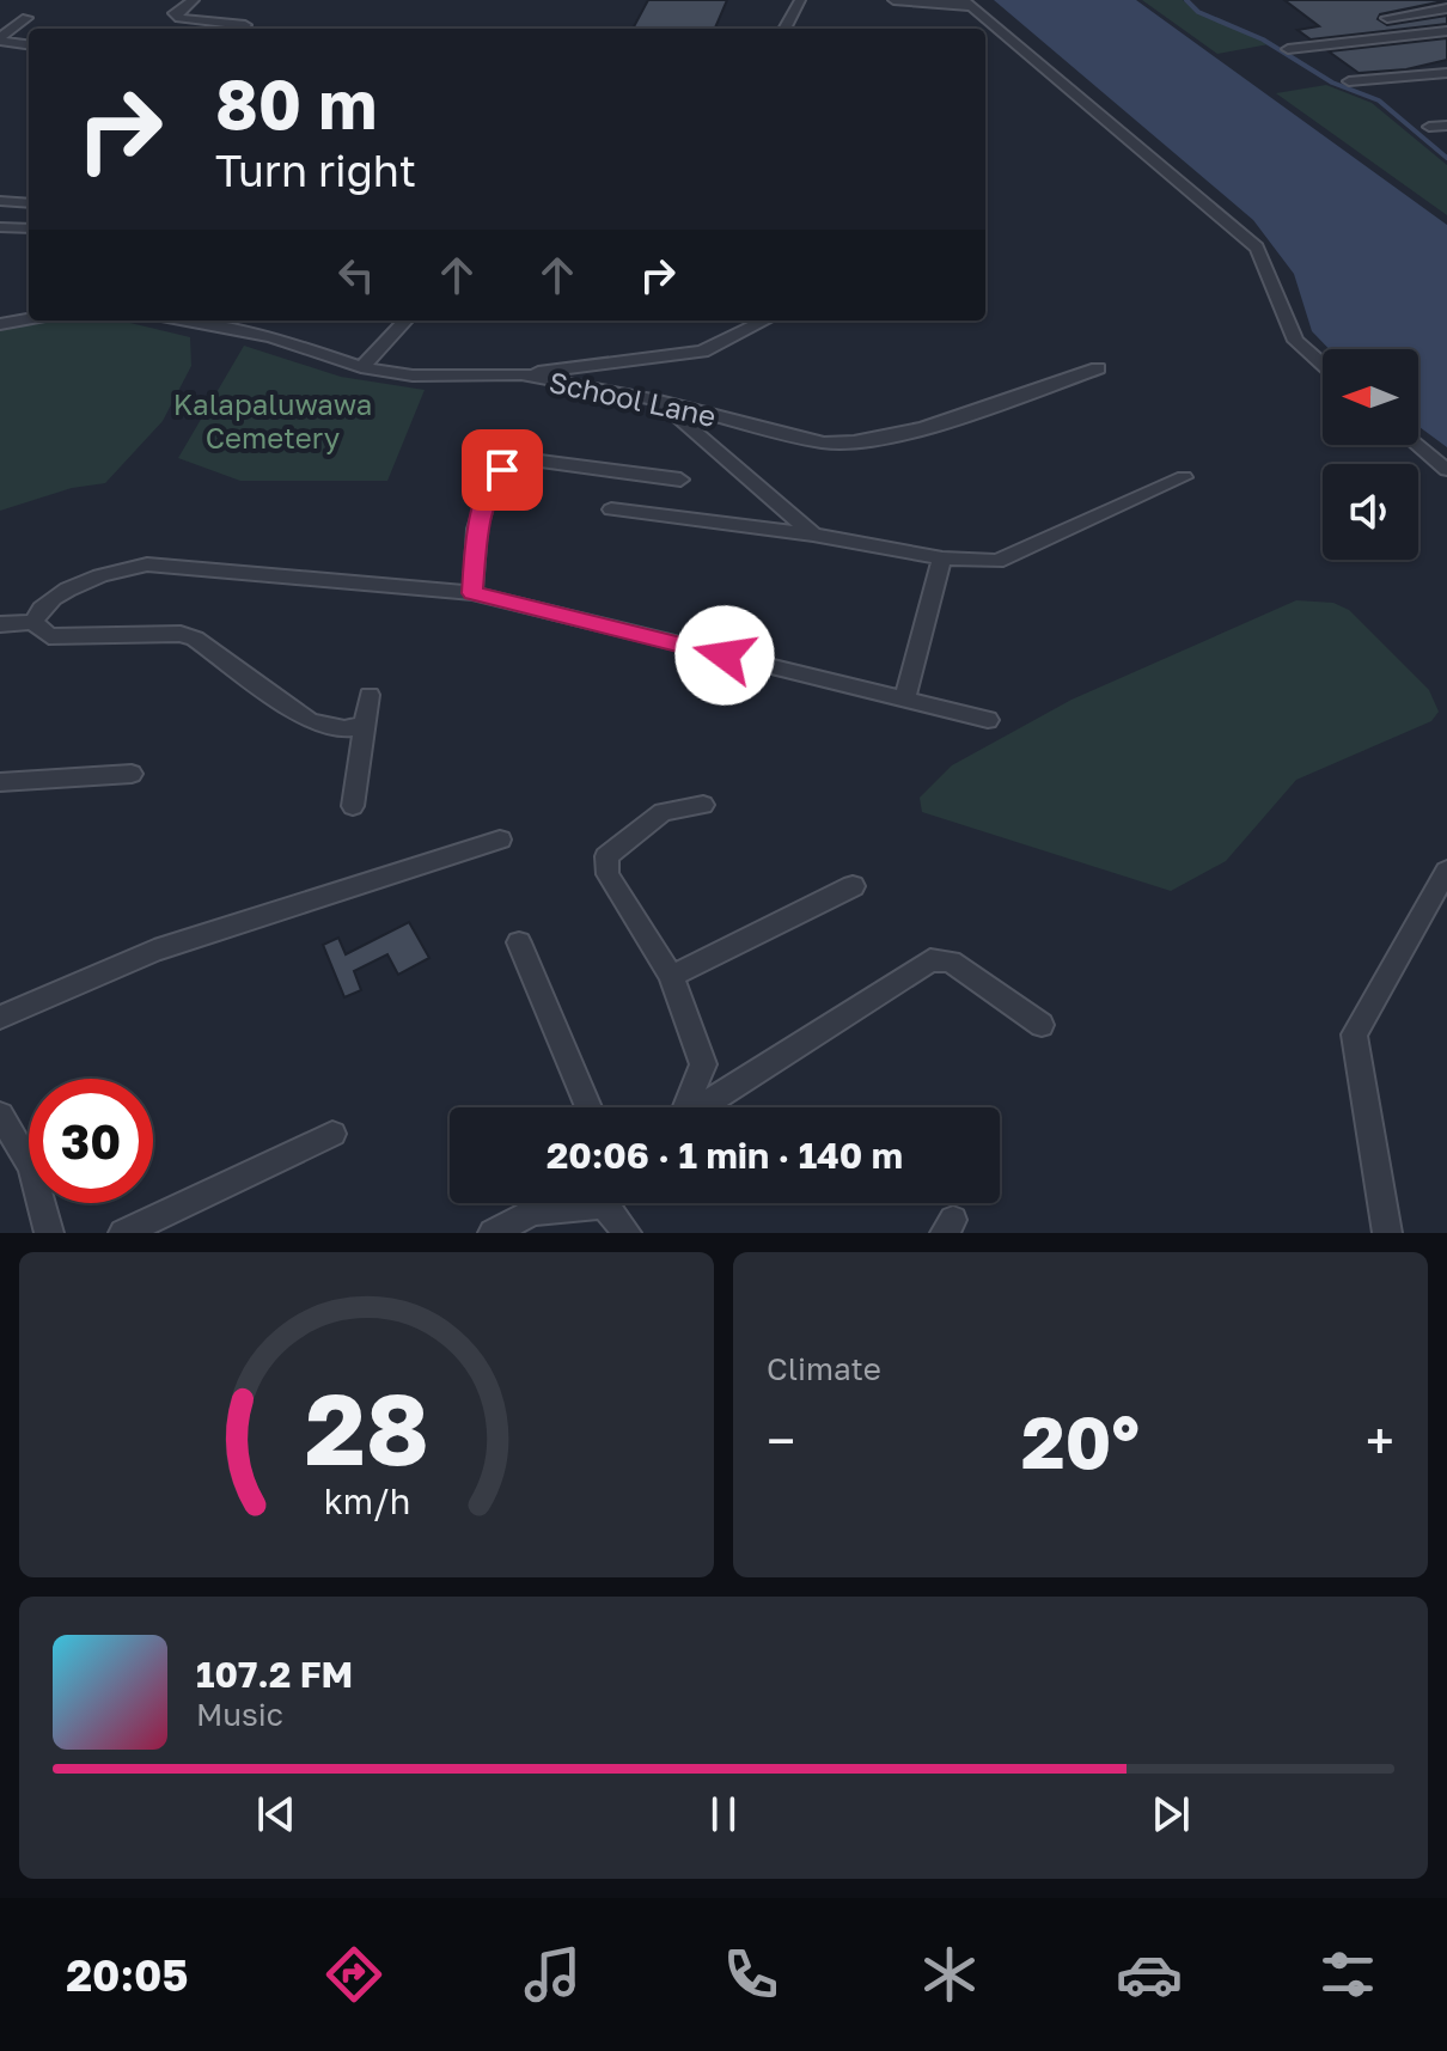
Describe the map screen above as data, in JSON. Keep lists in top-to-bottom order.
{
  "streets": {
    "street": ["School Lane"]
  },
  "parks": ["Kalapaluwawa Cemetery"],
  "north": "left",
  "page": {
    "turn": ["80 m", "Turn right"],
    "limit": "30",
    "trip": "20:06 · 1 min · 140 m",
    "tile": "Climate",
    "heat": ["−", "20°", "+"],
    "song": ["107.2 FM", "Music"],
    "tabs": "20:05",
    "gauge": ["28", "km/h"]
  }
}
